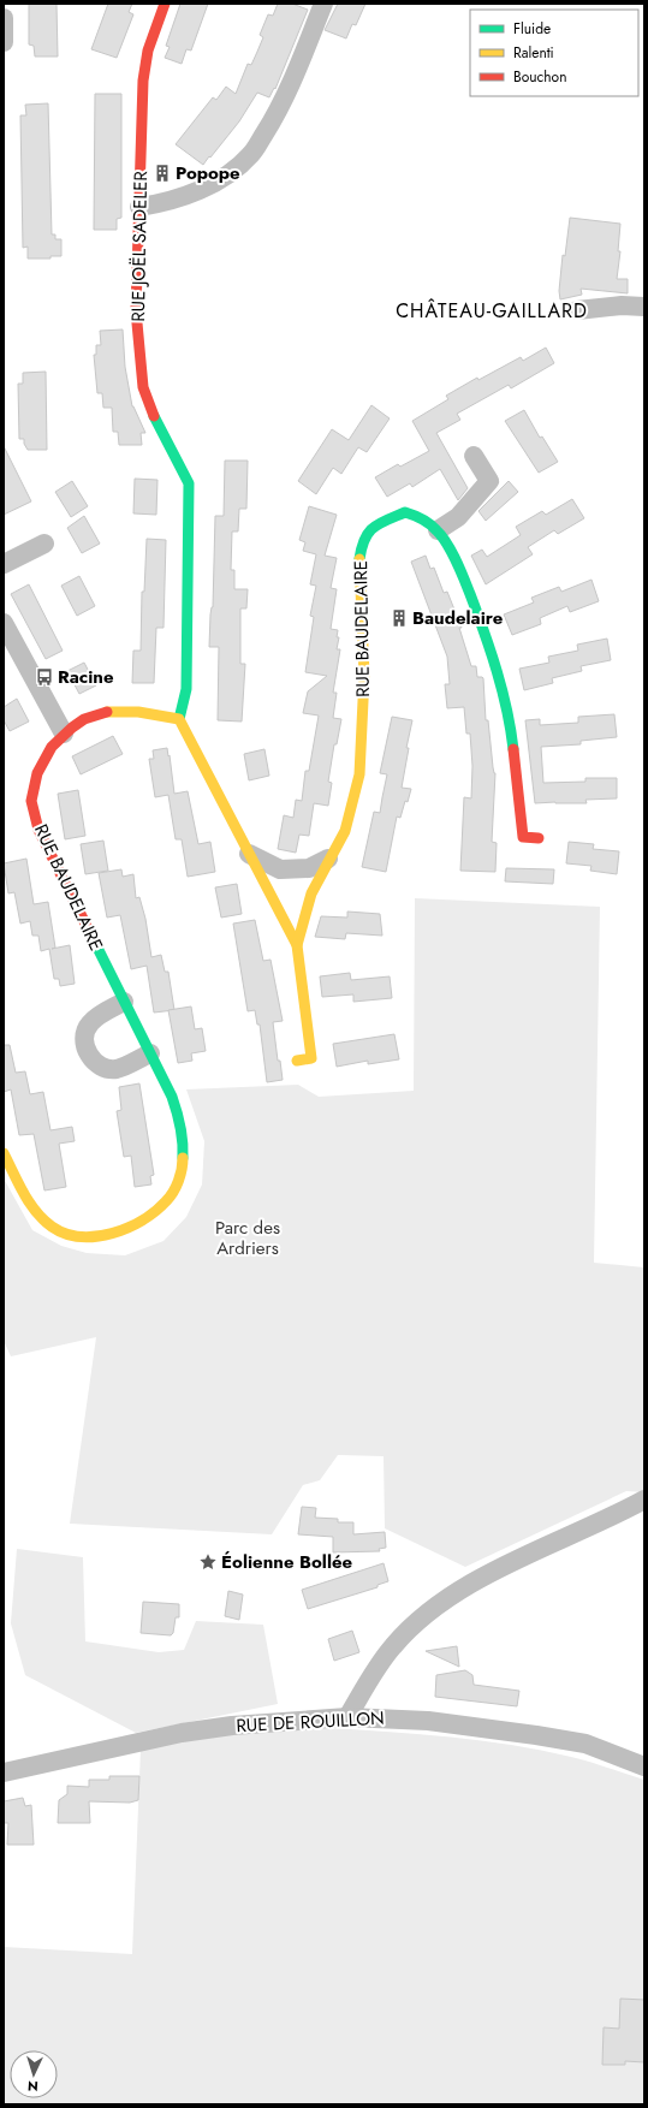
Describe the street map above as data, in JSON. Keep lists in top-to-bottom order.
{
  "streets": {
    "street": ["RUE JOËL SADELER", "RUE BAUDELAIRE", "RUE DE ROUILLON"]
  },
  "crossings": [
    ["RUE JOËL SADELER", "RUE BAUDELAIRE"]
  ],
  "districts": ["CHÂTEAU-GAILLARD"],
  "parks": ["Parc des Ardriers"],
  "places": {
    "building": ["Popope", "Baudelaire"],
    "bus stop": ["Racine"],
    "place": ["Éolienne Bollée"]
  },
  "legend": ["Fluide", "Ralenti", "Bouchon"],
  "north": "bottom"
}
